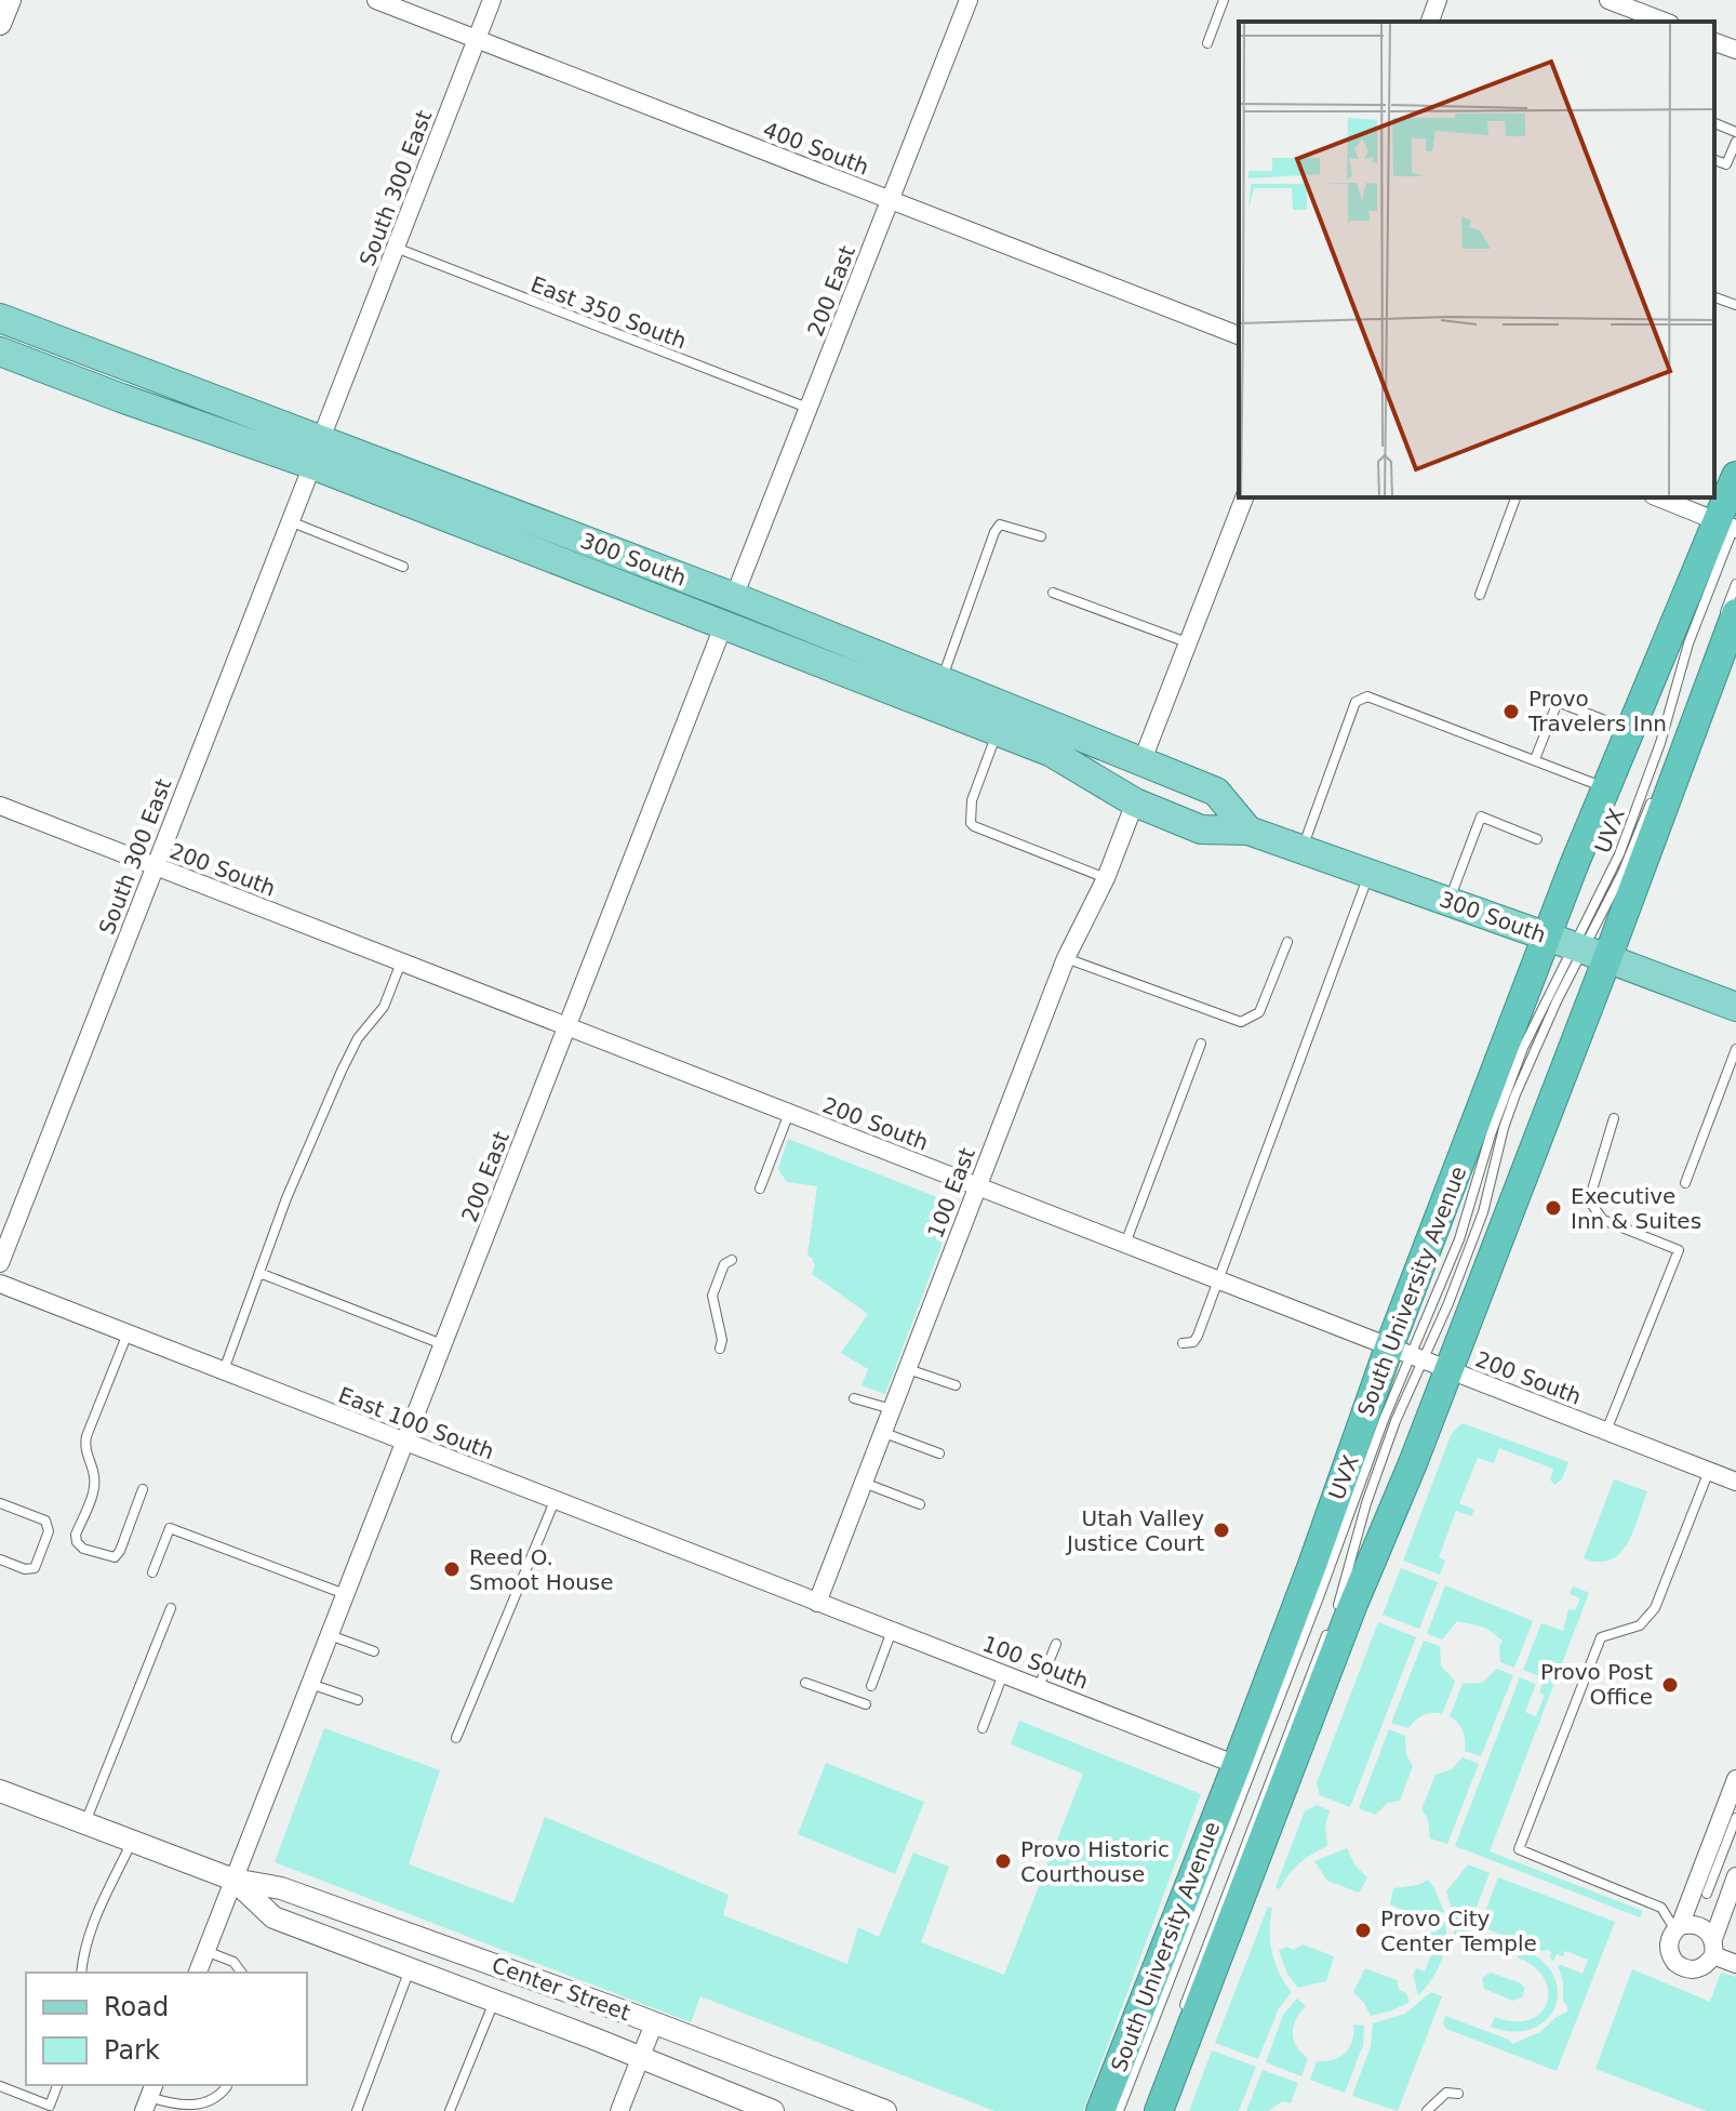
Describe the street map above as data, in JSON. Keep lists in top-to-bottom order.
{
  "streets": {
    "highway": ["South University Avenue"],
    "main road": ["300 South"],
    "street": [
      "400 South",
      "South 300 East",
      "200 East",
      "200 South",
      "100 East",
      "East 100 South",
      "100 South",
      "Center Street"
    ],
    "lane": ["East 350 South", "UVX"]
  },
  "crossings": [
    ["400 South", "South 300 East"],
    ["400 South", "200 East"],
    ["South 300 East", "East 350 South"],
    ["South 300 East", "300 South"],
    ["South 300 East", "200 South"],
    ["200 East", "East 350 South"],
    ["200 East", "300 South"],
    ["200 East", "200 South"],
    ["200 East", "East 100 South"],
    ["200 East", "Center Street"],
    ["300 South", "UVX"],
    ["300 South", "100 East"],
    ["300 South", "South University Avenue"],
    ["UVX", "200 South"],
    ["UVX", "South University Avenue"],
    ["200 South", "100 East"],
    ["200 South", "South University Avenue"],
    ["100 East", "East 100 South"],
    ["100 East", "100 South"],
    ["South University Avenue", "100 South"],
    ["East 100 South", "100 South"]
  ],
  "places": [
    "Provo Travelers Inn",
    "Executive Inn & Suites",
    "Utah Valley Justice Court",
    "Reed O. Smoot House",
    "Provo Post Office",
    "Provo Historic Courthouse",
    "Provo City Center Temple"
  ],
  "legend": ["Road", "Park"]
}
